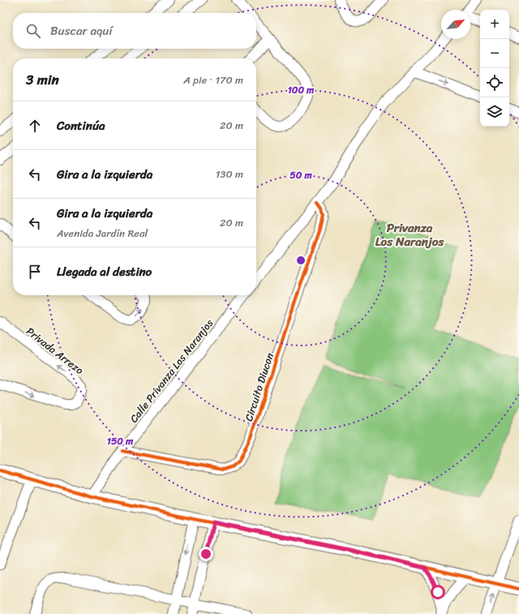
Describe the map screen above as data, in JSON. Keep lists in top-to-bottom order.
{
  "streets": {
    "street": ["Privada Arrezo", "Calle Privanza Los Naranjos", "Circuito Diucon"]
  },
  "crossings": [
    ["Calle Privanza Los Naranjos", "Circuito Diucon"]
  ],
  "districts": ["Privanza Los Naranjos"],
  "north": "top right",
  "page": {
    "map_buttons": ["+", "−"],
    "search": "Buscar aquí",
    "heading": ["3 min", "A pie · 170 m"],
    "list": [
      ["Continúa", "20 m"],
      ["Gira a la izquierda", "130 m"],
      ["Gira a la izquierda", "Avenida Jardín Real", "20 m"],
      "Llegada al destino"
    ]
  },
  "rings": ["100 m", "50 m", "150 m"]
}
